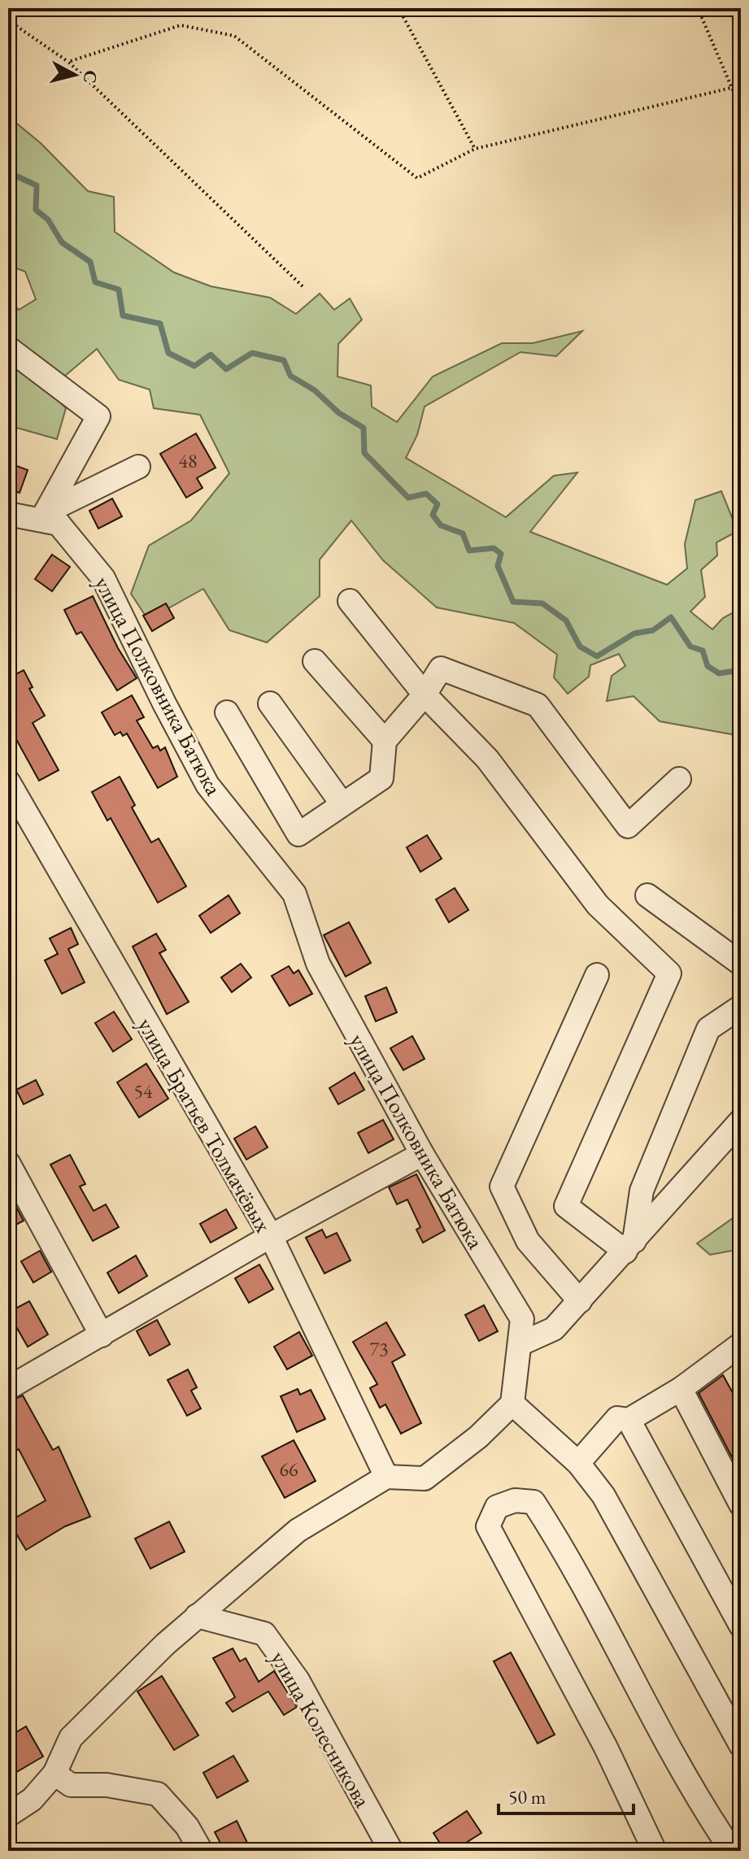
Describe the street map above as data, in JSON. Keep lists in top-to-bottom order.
{
  "streets": {
    "street": ["улица Полковника Батюка", "улица Братьев Толмачёвых", "улица Колесникова"]
  },
  "house_numbers": [
    "48",
    "54",
    "73",
    "66"
  ],
  "scale_bar": "50 m",
  "north": "right"
}
